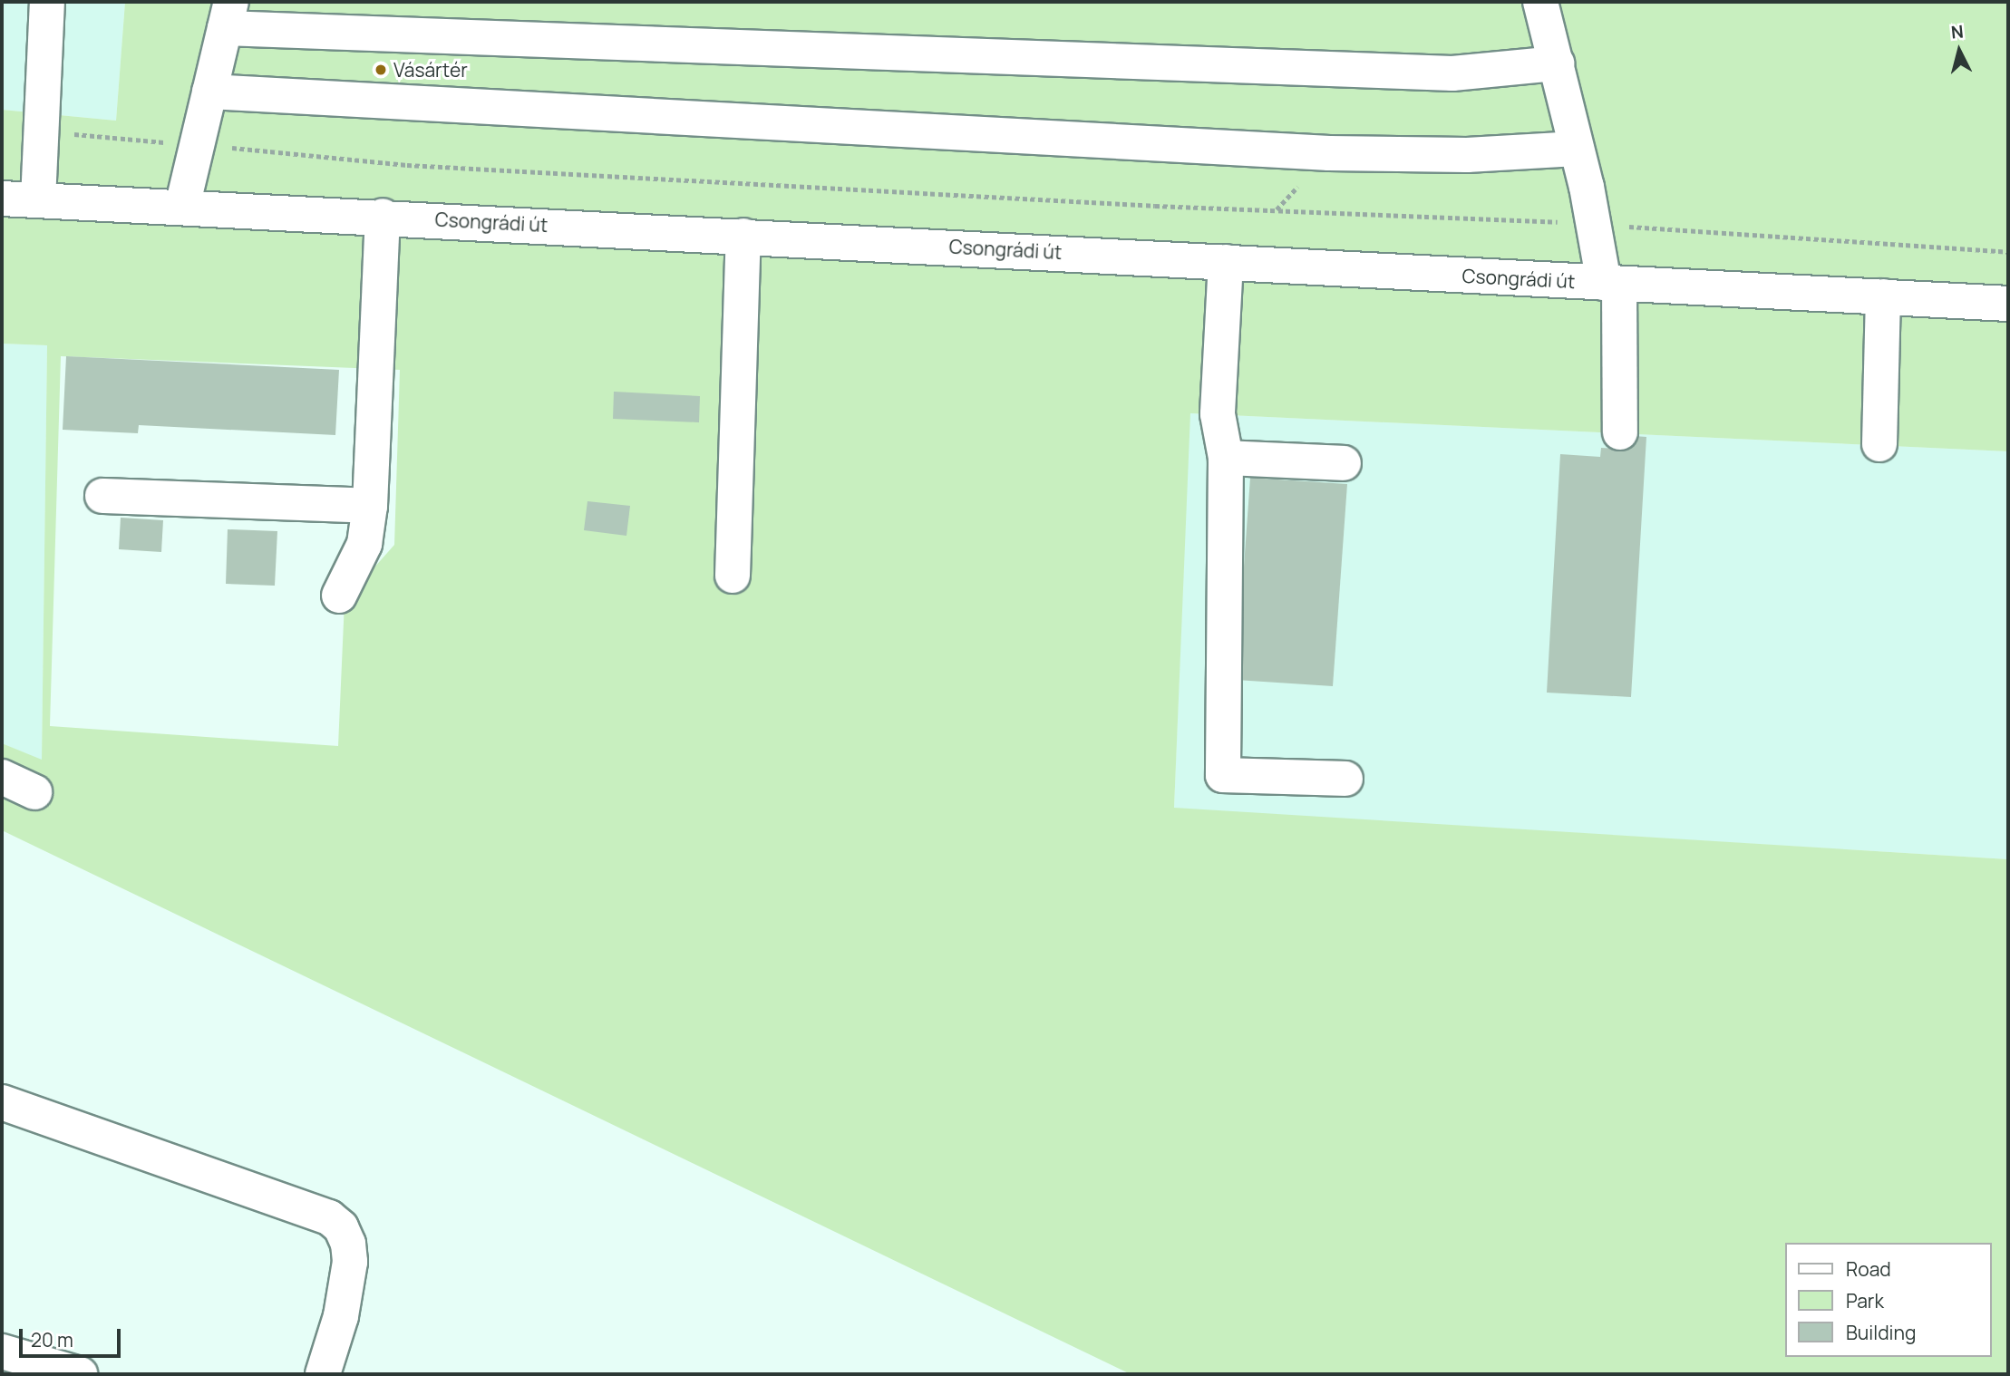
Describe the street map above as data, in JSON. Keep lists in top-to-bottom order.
{
  "streets": {
    "main road": ["Csongrádi út"]
  },
  "places": ["Vásártér"],
  "legend": ["Road", "Park", "Building"],
  "scale_bar": "20 m",
  "north": "top"
}
